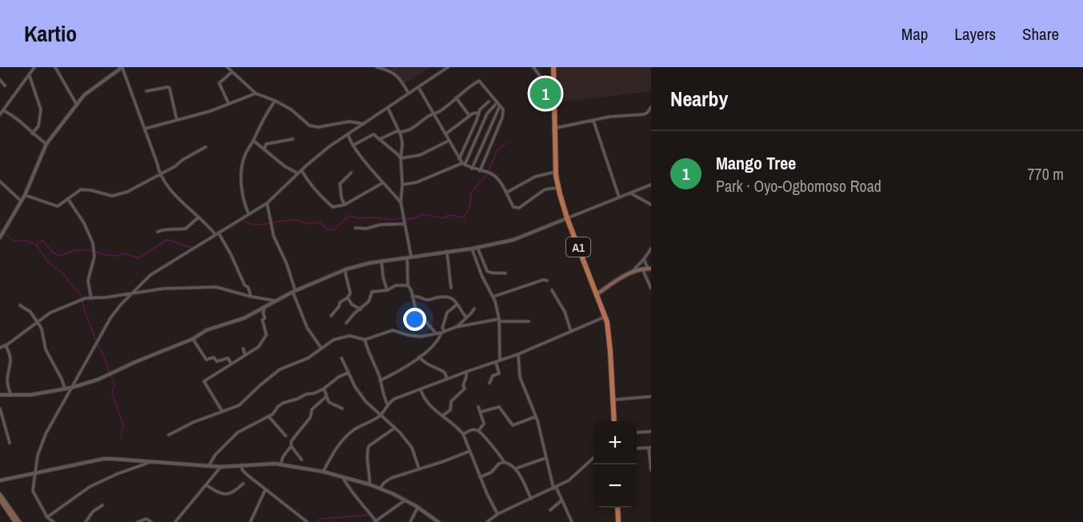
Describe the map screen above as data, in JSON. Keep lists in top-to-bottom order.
{
  "streets": {
    "highway": ["A1"]
  },
  "page": {
    "header": "Kartio",
    "nav": ["Map", "Layers", "Share"],
    "heading": "Nearby",
    "pins": "1",
    "list": [
      {
        "mark": "1",
        "name": "Mango Tree",
        "note": "Park · Oyo-Ogbomoso Road",
        "value": "770 m"
      }
    ],
    "map_buttons": ["+", "−"]
  }
}
